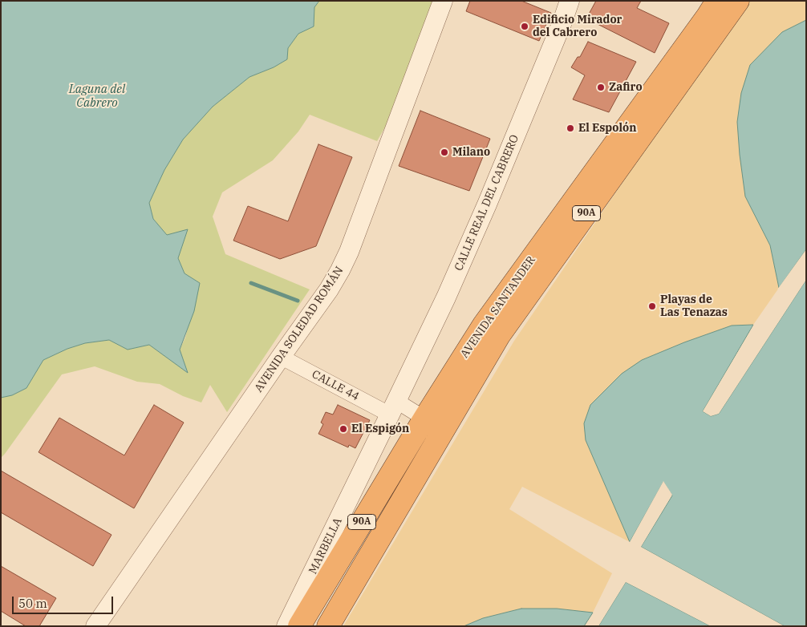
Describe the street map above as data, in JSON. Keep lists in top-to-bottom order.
{
  "streets": {
    "highway": ["90A", "AVENIDA SANTANDER"],
    "street": [
      "CALLE REAL DEL CABRERO",
      "AVENIDA SOLEDAD ROMÁN",
      "CALLE 44",
      "MARBELLA"
    ]
  },
  "crossings": [
    ["CALLE REAL DEL CABRERO", "CALLE 44"],
    ["CALLE REAL DEL CABRERO", "MARBELLA"],
    ["AVENIDA SANTANDER", "CALLE 44"],
    ["AVENIDA SOLEDAD ROMÁN", "CALLE 44"],
    ["CALLE 44", "MARBELLA"]
  ],
  "water": ["Laguna del Cabrero"],
  "places": [
    "Edificio Mirador del Cabrero",
    "Zafiro",
    "El Espolón",
    "Milano",
    "Playas de Las Tenazas",
    "El Espigón"
  ],
  "scale_bar": "50 m"
}
